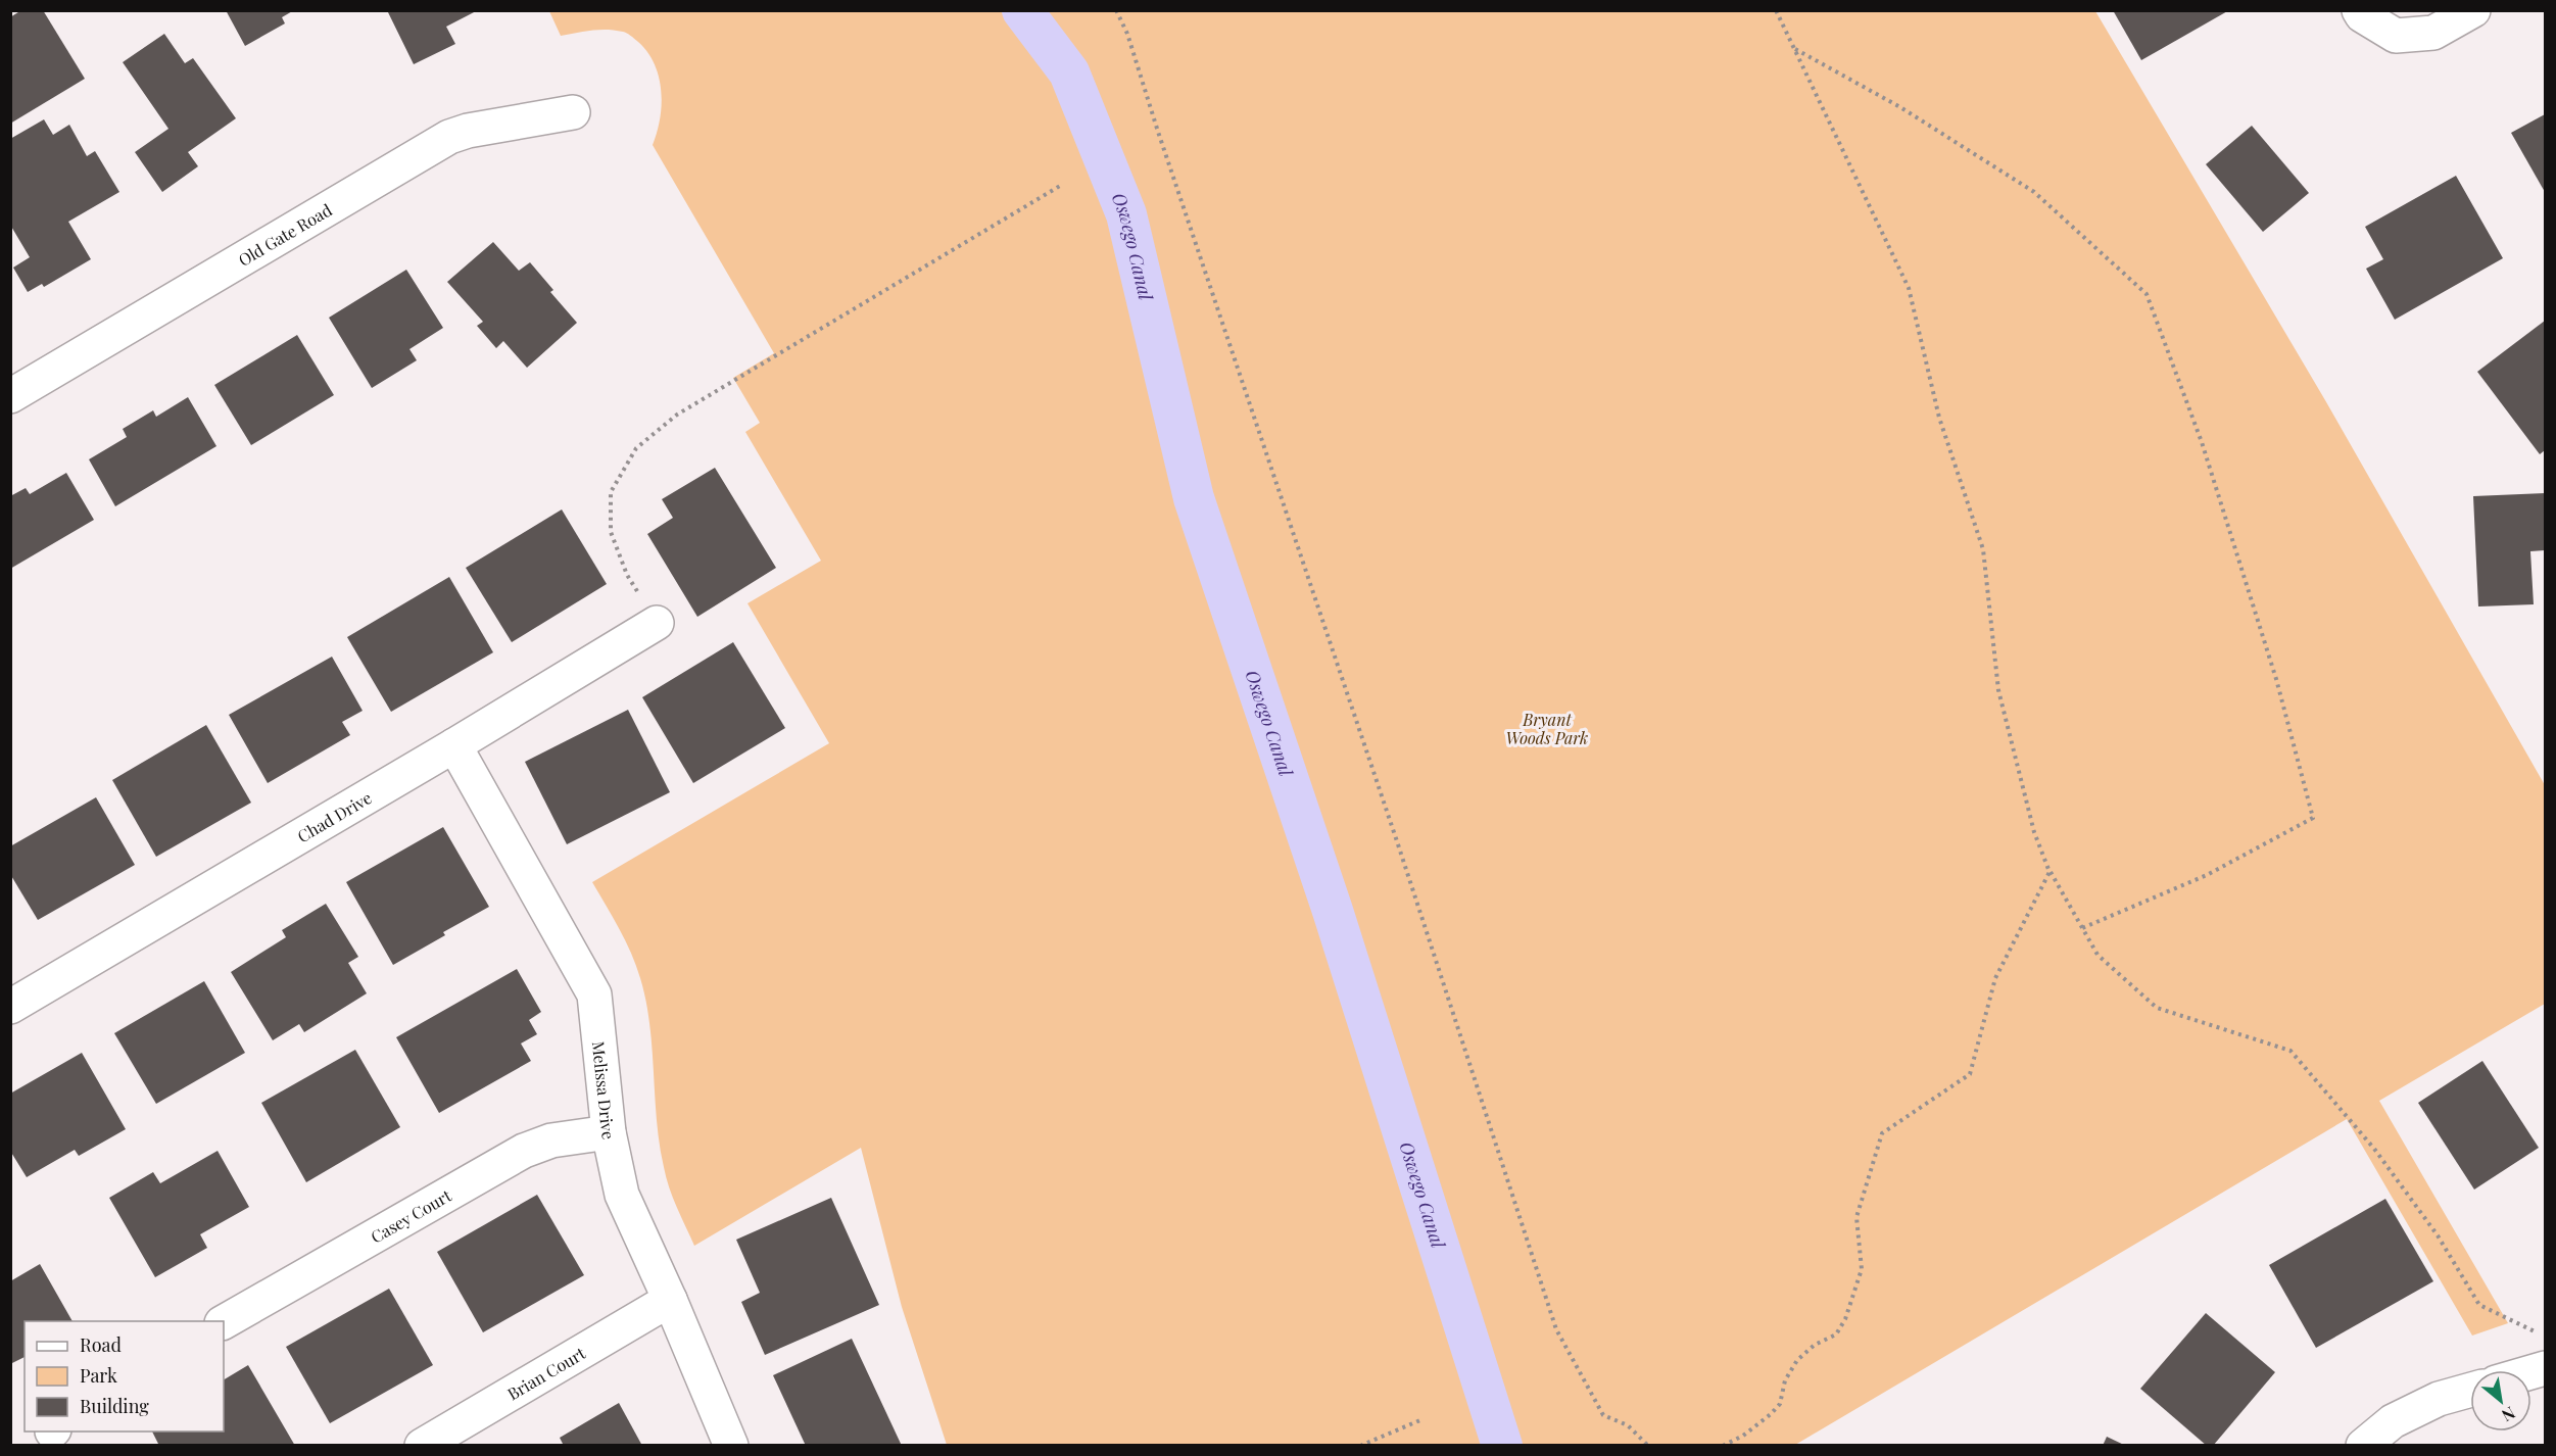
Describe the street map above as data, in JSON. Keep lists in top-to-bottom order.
{
  "streets": {
    "street": [
      "Old Gate Road",
      "Chad Drive",
      "Melissa Drive",
      "Casey Court",
      "Brian Court"
    ]
  },
  "crossings": [
    ["Chad Drive", "Melissa Drive"],
    ["Melissa Drive", "Casey Court"],
    ["Melissa Drive", "Brian Court"]
  ],
  "water": ["Oswego Canal"],
  "parks": ["Bryant Woods Park"],
  "legend": ["Road", "Park", "Building"],
  "north": "bottom right"
}
